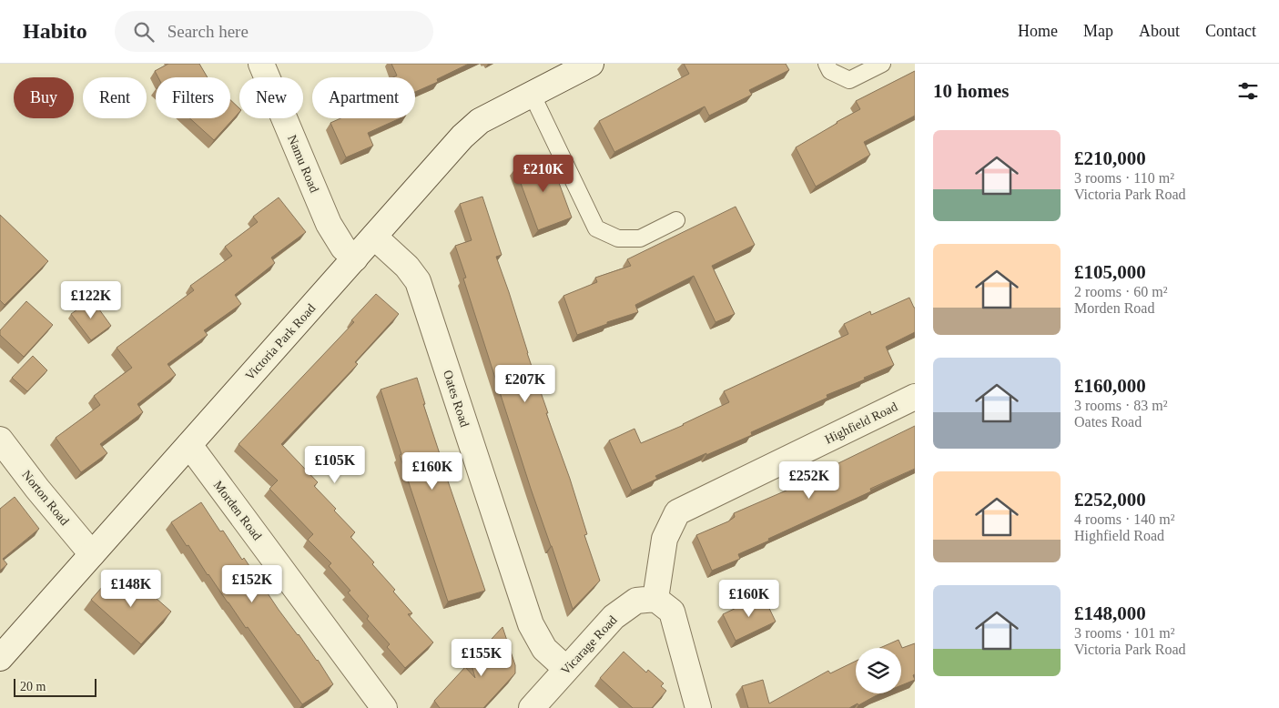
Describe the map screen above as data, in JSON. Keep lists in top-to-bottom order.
{
  "streets": {
    "street": [
      "Namu Road",
      "Victoria Park Road",
      "Oates Road",
      "Highfield Road",
      "Norton Road",
      "Morden Road",
      "Vicarage Road"
    ]
  },
  "crossings": [
    ["Namu Road", "Victoria Park Road"],
    ["Victoria Park Road", "Oates Road"],
    ["Victoria Park Road", "Norton Road"],
    ["Victoria Park Road", "Morden Road"],
    ["Oates Road", "Vicarage Road"],
    ["Highfield Road", "Vicarage Road"]
  ],
  "scale_bar": "20 m",
  "page": {
    "header": "Habito",
    "search": "Search here",
    "nav": [
      "Home",
      "Map",
      "About",
      "Contact"
    ],
    "heading": "10 homes",
    "chip": [
      "Buy",
      "Rent",
      "Filters",
      "New",
      "Apartment"
    ],
    "list": [
      {
        "name": "£210,000",
        "note": "3 rooms · 110 m² · Victoria Park Road"
      },
      {
        "name": "£105,000",
        "note": "2 rooms · 60 m² · Morden Road"
      },
      {
        "name": "£160,000",
        "note": "3 rooms · 83 m² · Oates Road"
      },
      {
        "name": "£252,000",
        "note": "4 rooms · 140 m² · Highfield Road"
      },
      {
        "name": "£148,000",
        "note": "3 rooms · 101 m² · Victoria Park Road"
      }
    ],
    "price": [
      "£210K",
      "£122K",
      "£207K",
      "£105K",
      "£160K",
      "£252K",
      "£152K",
      "£148K",
      "£160K",
      "£155K"
    ],
    "scale": "20 m"
  }
}
